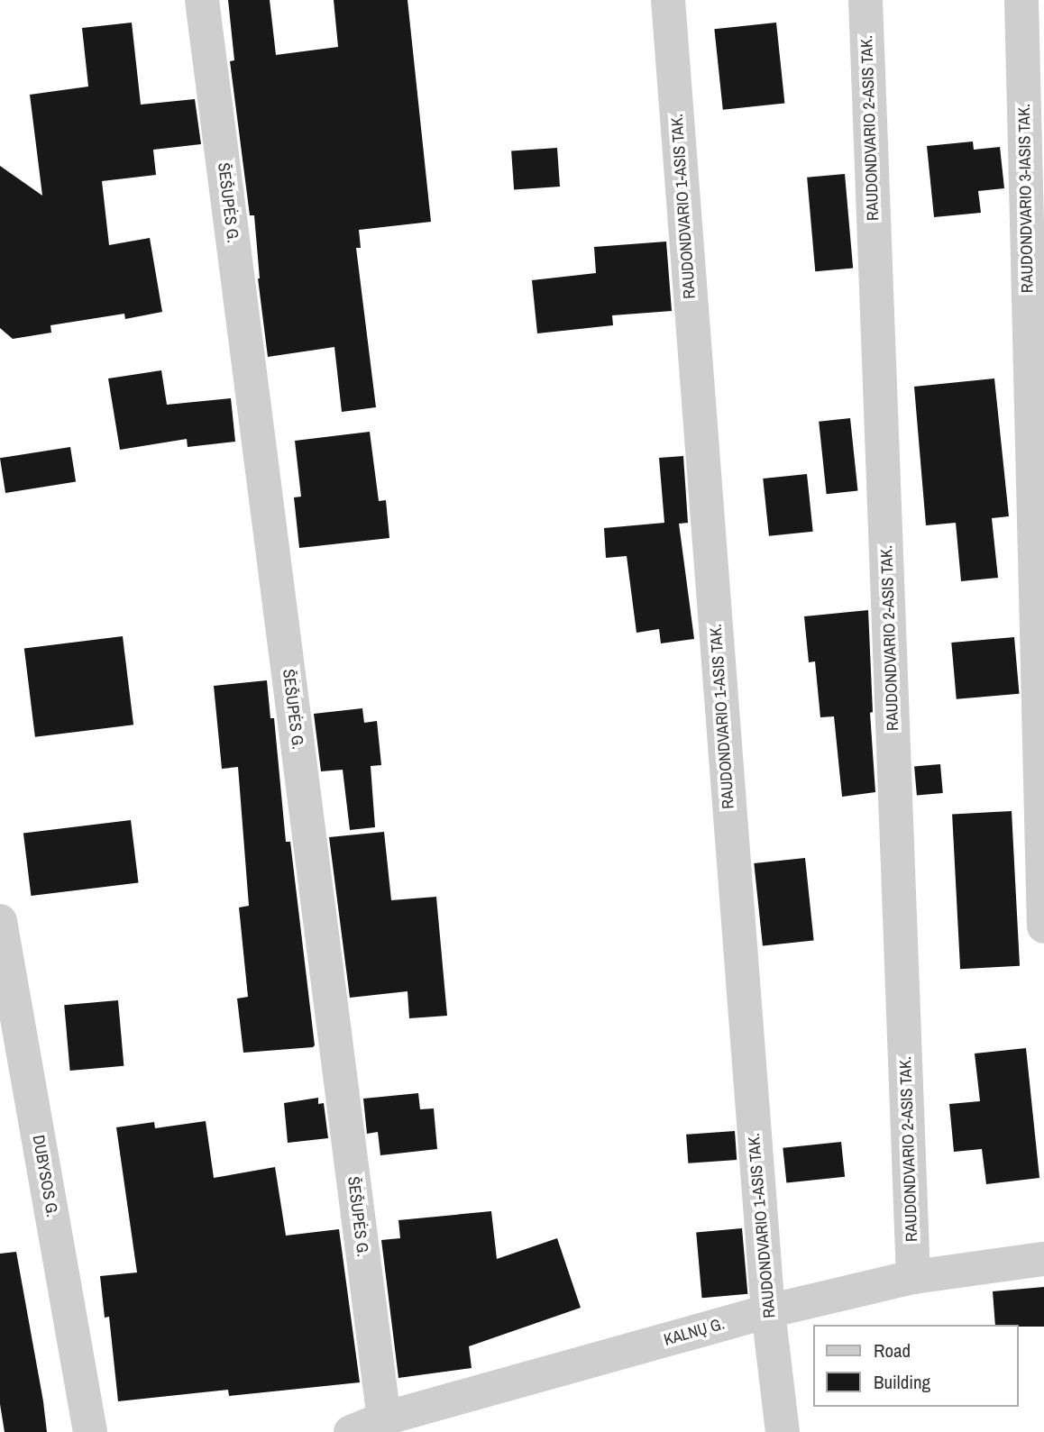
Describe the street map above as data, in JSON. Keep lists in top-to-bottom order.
{
  "streets": {
    "street": [
      "RAUDONDVARIO 2-ASIS TAK.",
      "RAUDONDVARIO 3-IASIS TAK.",
      "ŠEŠUPĖS G.",
      "RAUDONDVARIO 1-ASIS TAK.",
      "DUBYSOS G.",
      "KALNŲ G."
    ]
  },
  "crossings": [
    ["RAUDONDVARIO 2-ASIS TAK.", "KALNŲ G."],
    ["ŠEŠUPĖS G.", "KALNŲ G."],
    ["RAUDONDVARIO 1-ASIS TAK.", "KALNŲ G."]
  ],
  "legend": ["Road", "Building"]
}
